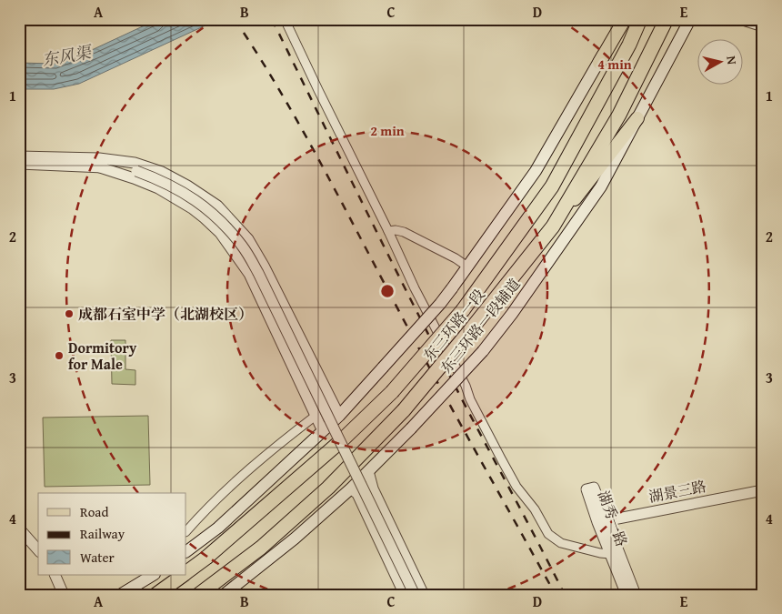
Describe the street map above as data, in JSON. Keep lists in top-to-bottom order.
{
  "streets": {
    "highway": ["东三环路一段"],
    "main road": ["东三环路一段辅道"],
    "street": ["湖景三路", "湖秀一路"]
  },
  "crossings": [
    ["湖景三路", "湖秀一路"]
  ],
  "water": ["东风渠"],
  "places": ["成都石室中学（北湖校区）", "Dormitory for Male"],
  "legend": ["Road", "Railway", "Water"],
  "north": "right",
  "grid": {
    "columns": [
      "A",
      "B",
      "C",
      "D",
      "E"
    ],
    "rows": [
      "1",
      "2",
      "3",
      "4"
    ]
  },
  "rings": ["4 min", "2 min"]
}
